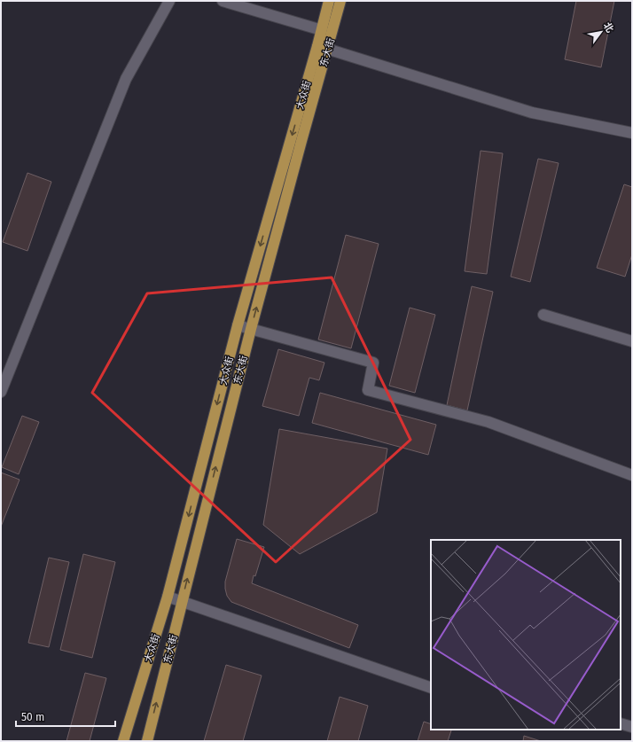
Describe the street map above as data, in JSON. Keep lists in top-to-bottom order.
{
  "streets": {
    "main road": ["东大街", "大众街"]
  },
  "crossings": [
    ["东大街", "大众街"]
  ],
  "one_way": ["东大街", "大众街"],
  "scale_bar": "50 m",
  "north": "top right"
}
